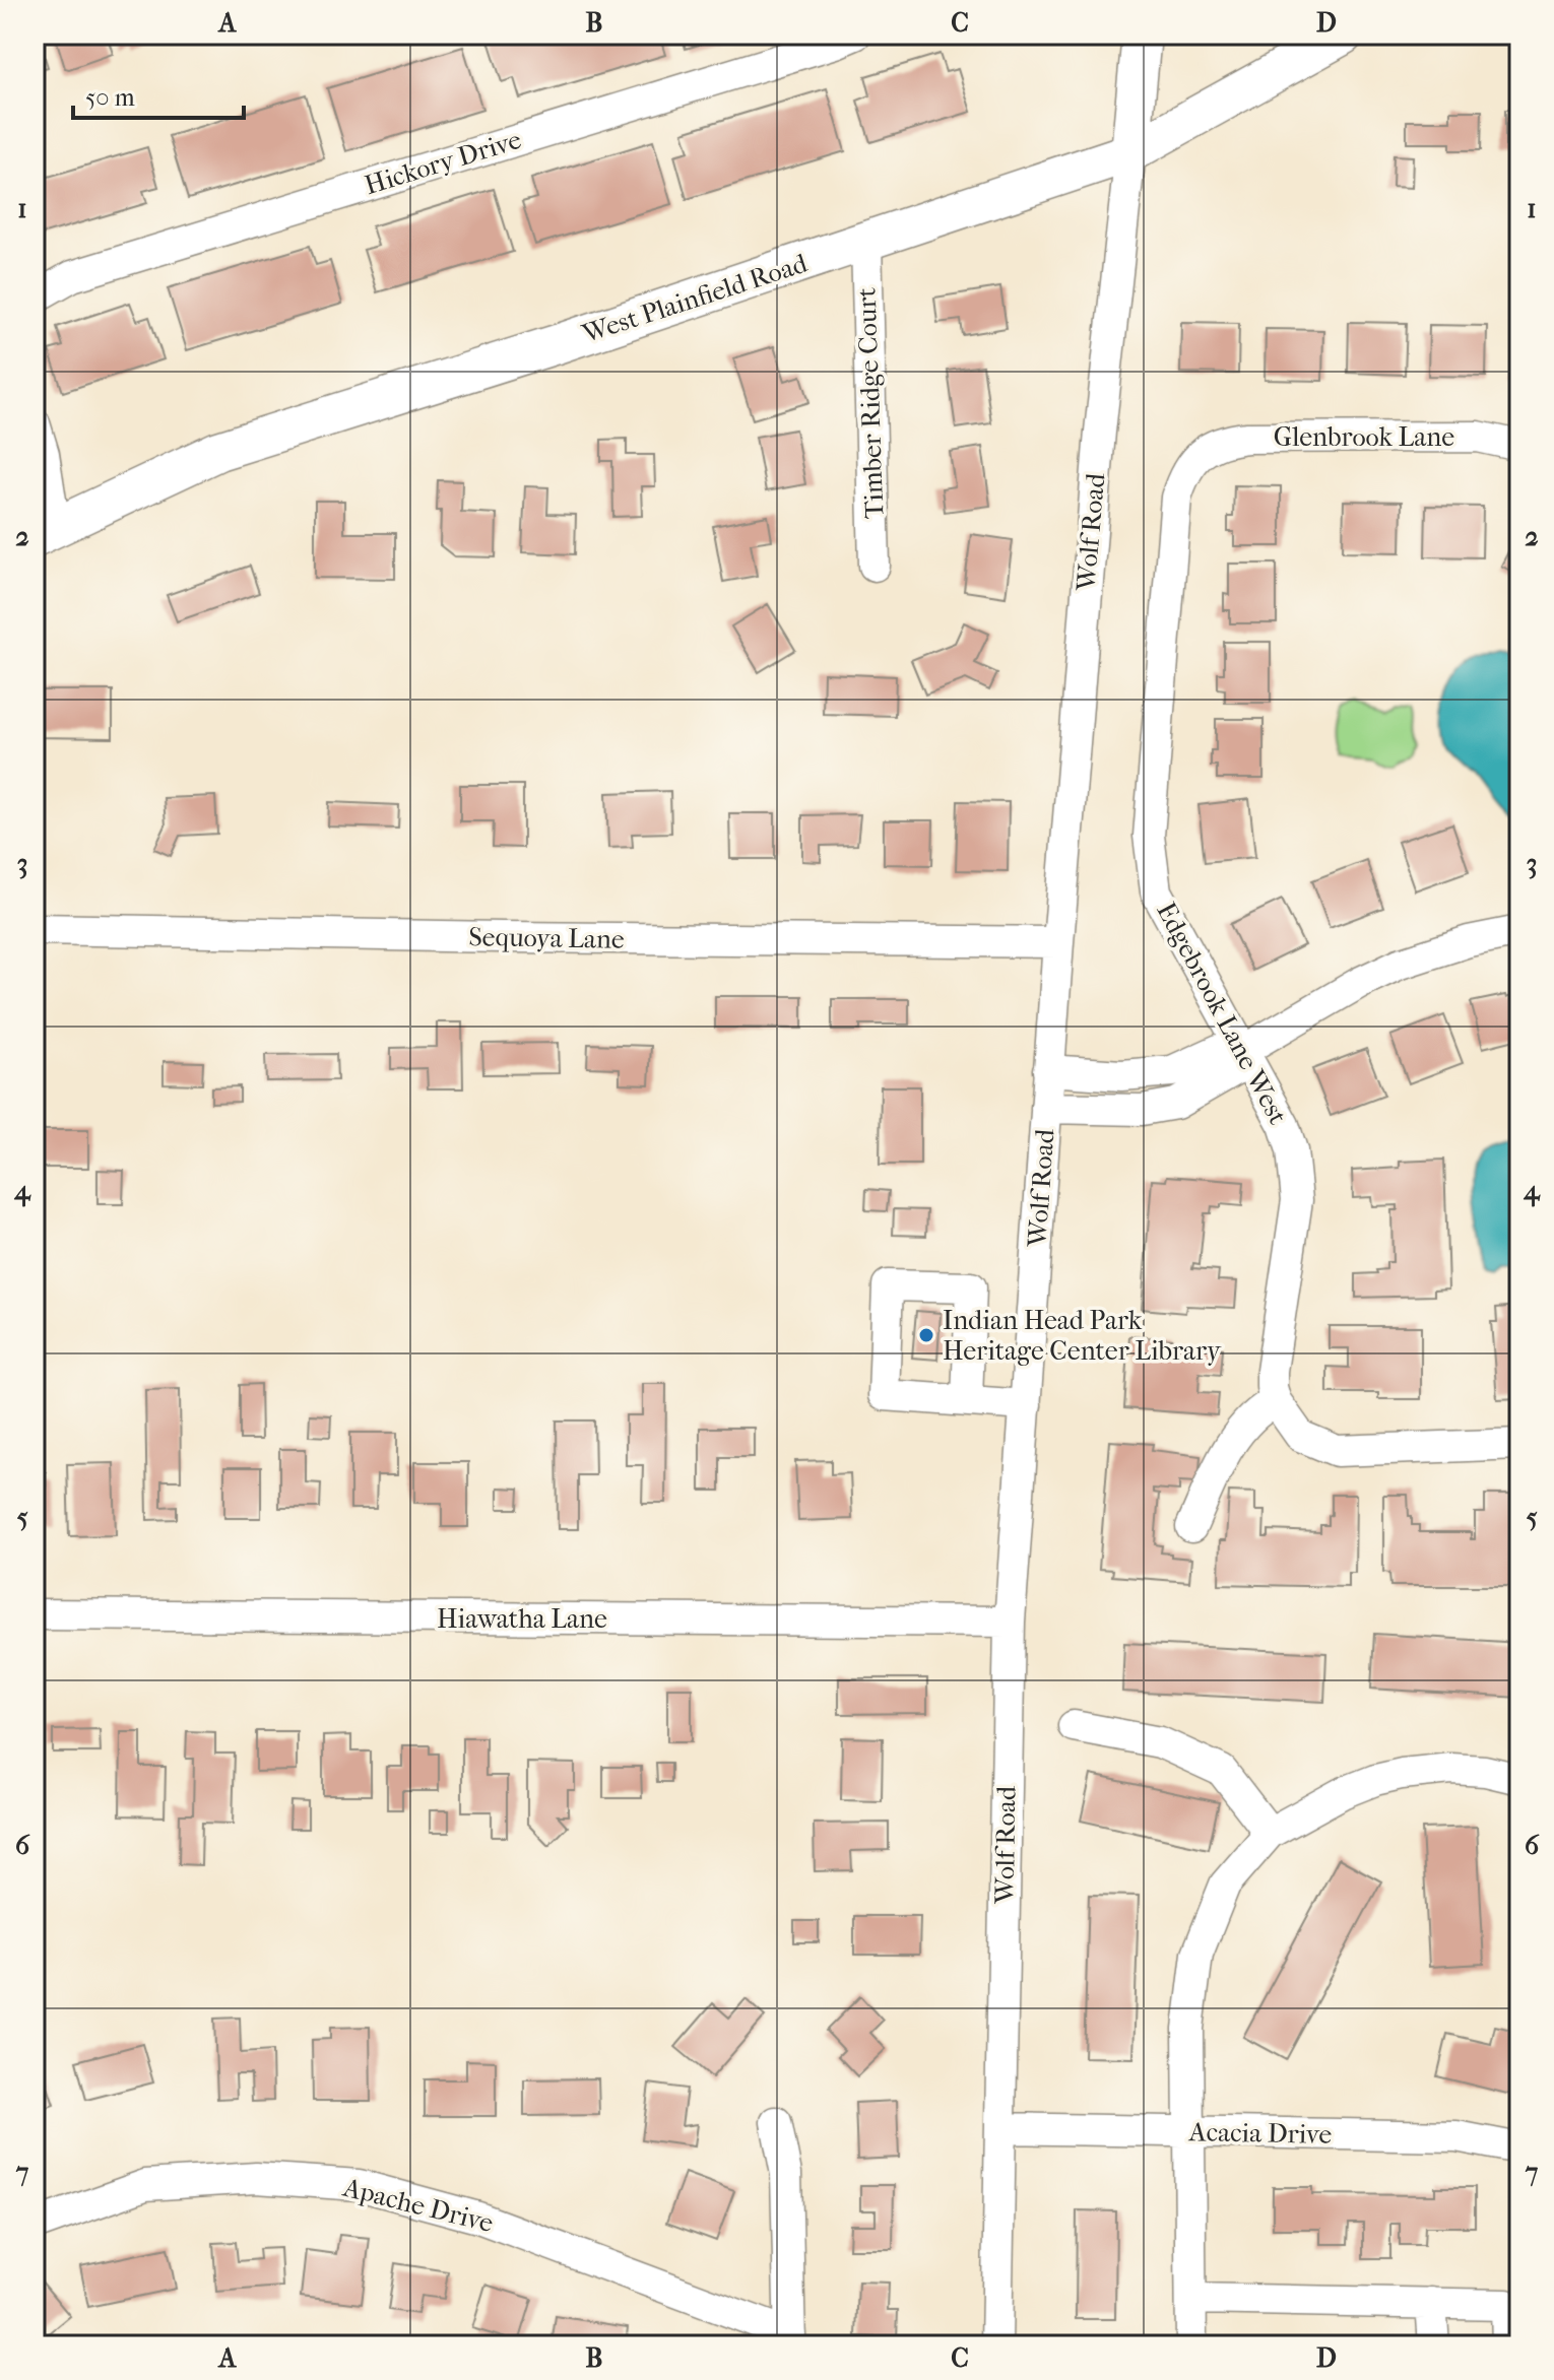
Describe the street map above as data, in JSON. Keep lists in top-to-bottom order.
{
  "streets": {
    "main road": ["West Plainfield Road", "Wolf Road"],
    "street": [
      "Hickory Drive",
      "Timber Ridge Court",
      "Glenbrook Lane",
      "Sequoya Lane",
      "Edgebrook Lane West",
      "Hiawatha Lane",
      "Acacia Drive",
      "Apache Drive"
    ]
  },
  "crossings": [
    ["West Plainfield Road", "Timber Ridge Court"],
    ["West Plainfield Road", "Wolf Road"],
    ["Glenbrook Lane", "Edgebrook Lane West"],
    ["Wolf Road", "Sequoya Lane"],
    ["Wolf Road", "Hiawatha Lane"],
    ["Wolf Road", "Acacia Drive"]
  ],
  "places": ["Indian Head Park Heritage Center Library"],
  "scale_bar": "50 m",
  "grid": {
    "columns": [
      "A",
      "B",
      "C",
      "D"
    ],
    "rows": [
      "1",
      "2",
      "3",
      "4",
      "5",
      "6",
      "7"
    ]
  }
}
